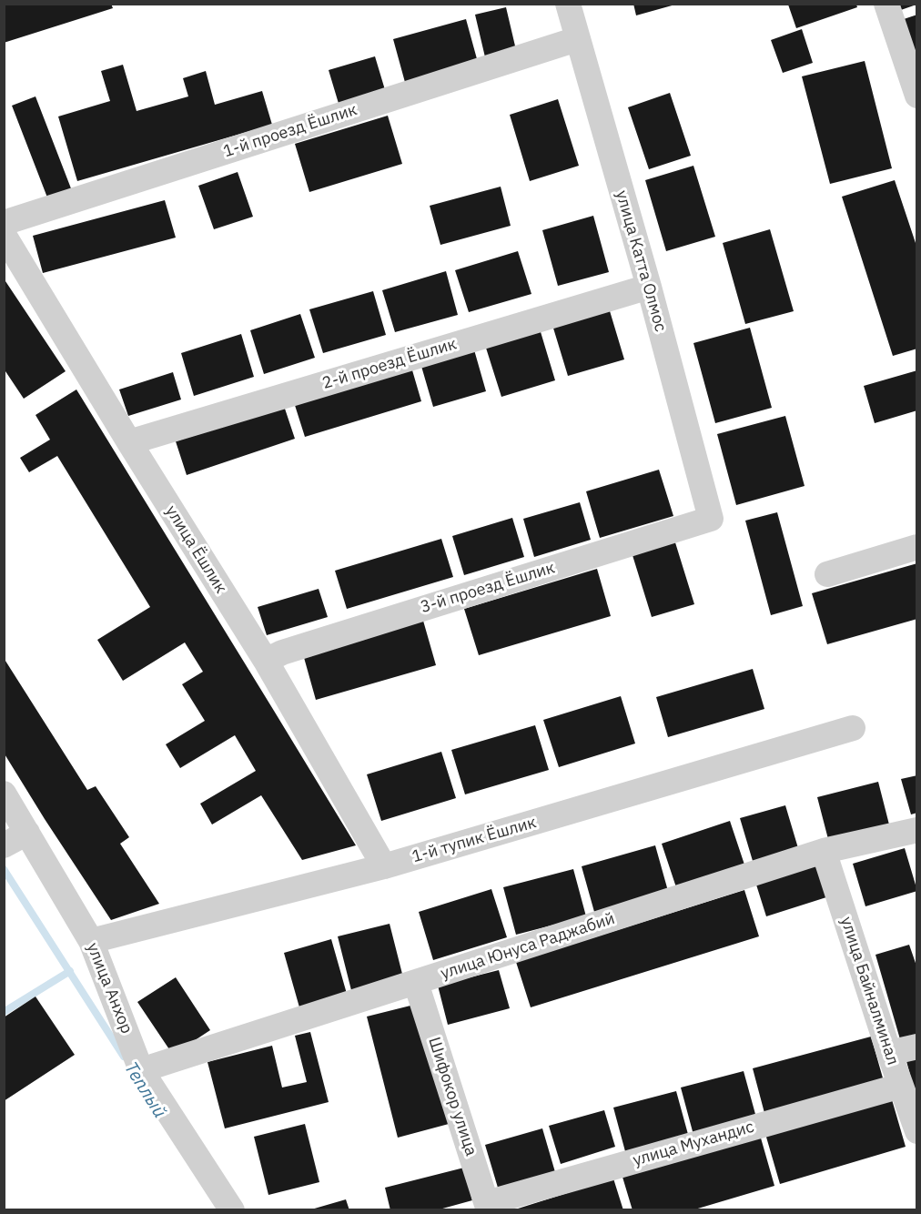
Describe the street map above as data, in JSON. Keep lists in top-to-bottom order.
{
  "streets": {
    "street": [
      "1-й проезд Ёшлик",
      "улица Катта Олмос",
      "2-й проезд Ёшлик",
      "улица Ёшлик",
      "3-й проезд Ёшлик",
      "1-й тупик Ёшлик",
      "улица Юнуса Раджабий",
      "улица Анхор",
      "улица Байналминал",
      "Шифокор улица",
      "улица Мухандис"
    ]
  },
  "crossings": [
    ["1-й проезд Ёшлик", "улица Катта Олмос"],
    ["улица Катта Олмос", "2-й проезд Ёшлик"],
    ["улица Катта Олмос", "3-й проезд Ёшлик"],
    ["2-й проезд Ёшлик", "улица Ёшлик"],
    ["улица Ёшлик", "3-й проезд Ёшлик"],
    ["улица Ёшлик", "1-й тупик Ёшлик"],
    ["1-й тупик Ёшлик", "улица Анхор"],
    ["улица Юнуса Раджабий", "улица Анхор"],
    ["улица Юнуса Раджабий", "улица Байналминал"],
    ["улица Юнуса Раджабий", "Шифокор улица"],
    ["улица Байналминал", "улица Мухандис"],
    ["Шифокор улица", "улица Мухандис"]
  ],
  "water": ["Теплый"]
}
